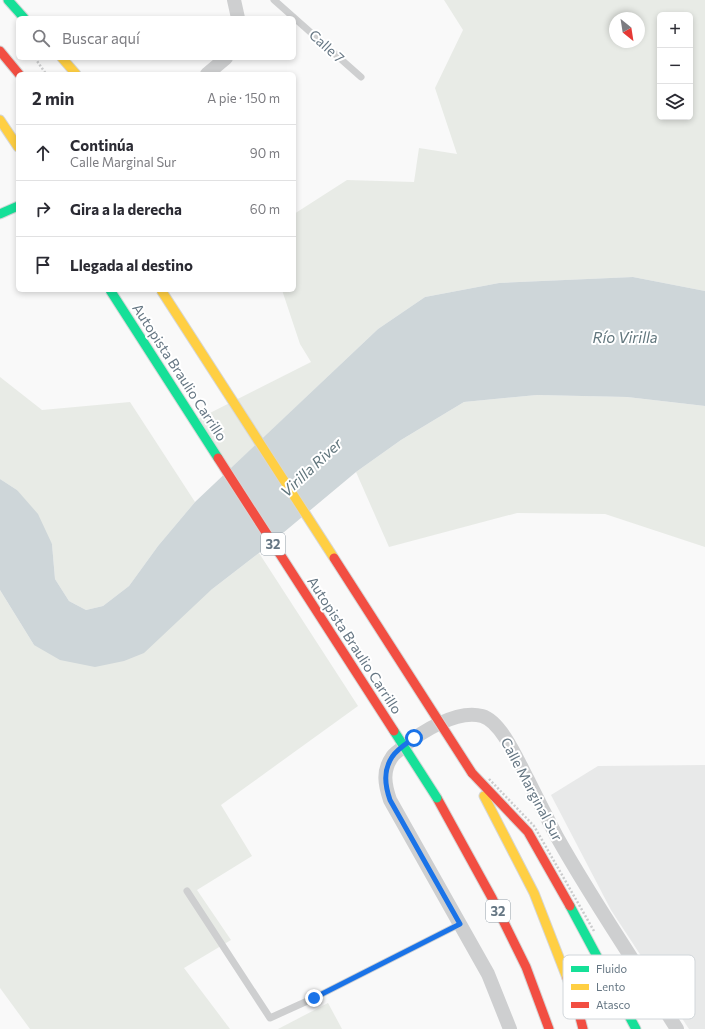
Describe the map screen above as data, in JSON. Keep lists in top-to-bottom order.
{
  "streets": {
    "highway": ["Autopista Braulio Carrillo", "32"],
    "street": ["Calle Marginal Sur"],
    "lane": ["Calle 7"]
  },
  "water": ["Río Virilla", "Virilla River"],
  "legend": ["Fluido", "Lento", "Atasco"],
  "north": "bottom right",
  "page": {
    "map_buttons": ["+", "−"],
    "search": "Buscar aquí",
    "heading": ["2 min", "A pie · 150 m"],
    "list": [
      ["Continúa", "Calle Marginal Sur", "90 m"],
      ["Gira a la derecha", "60 m"],
      "Llegada al destino"
    ]
  }
}
